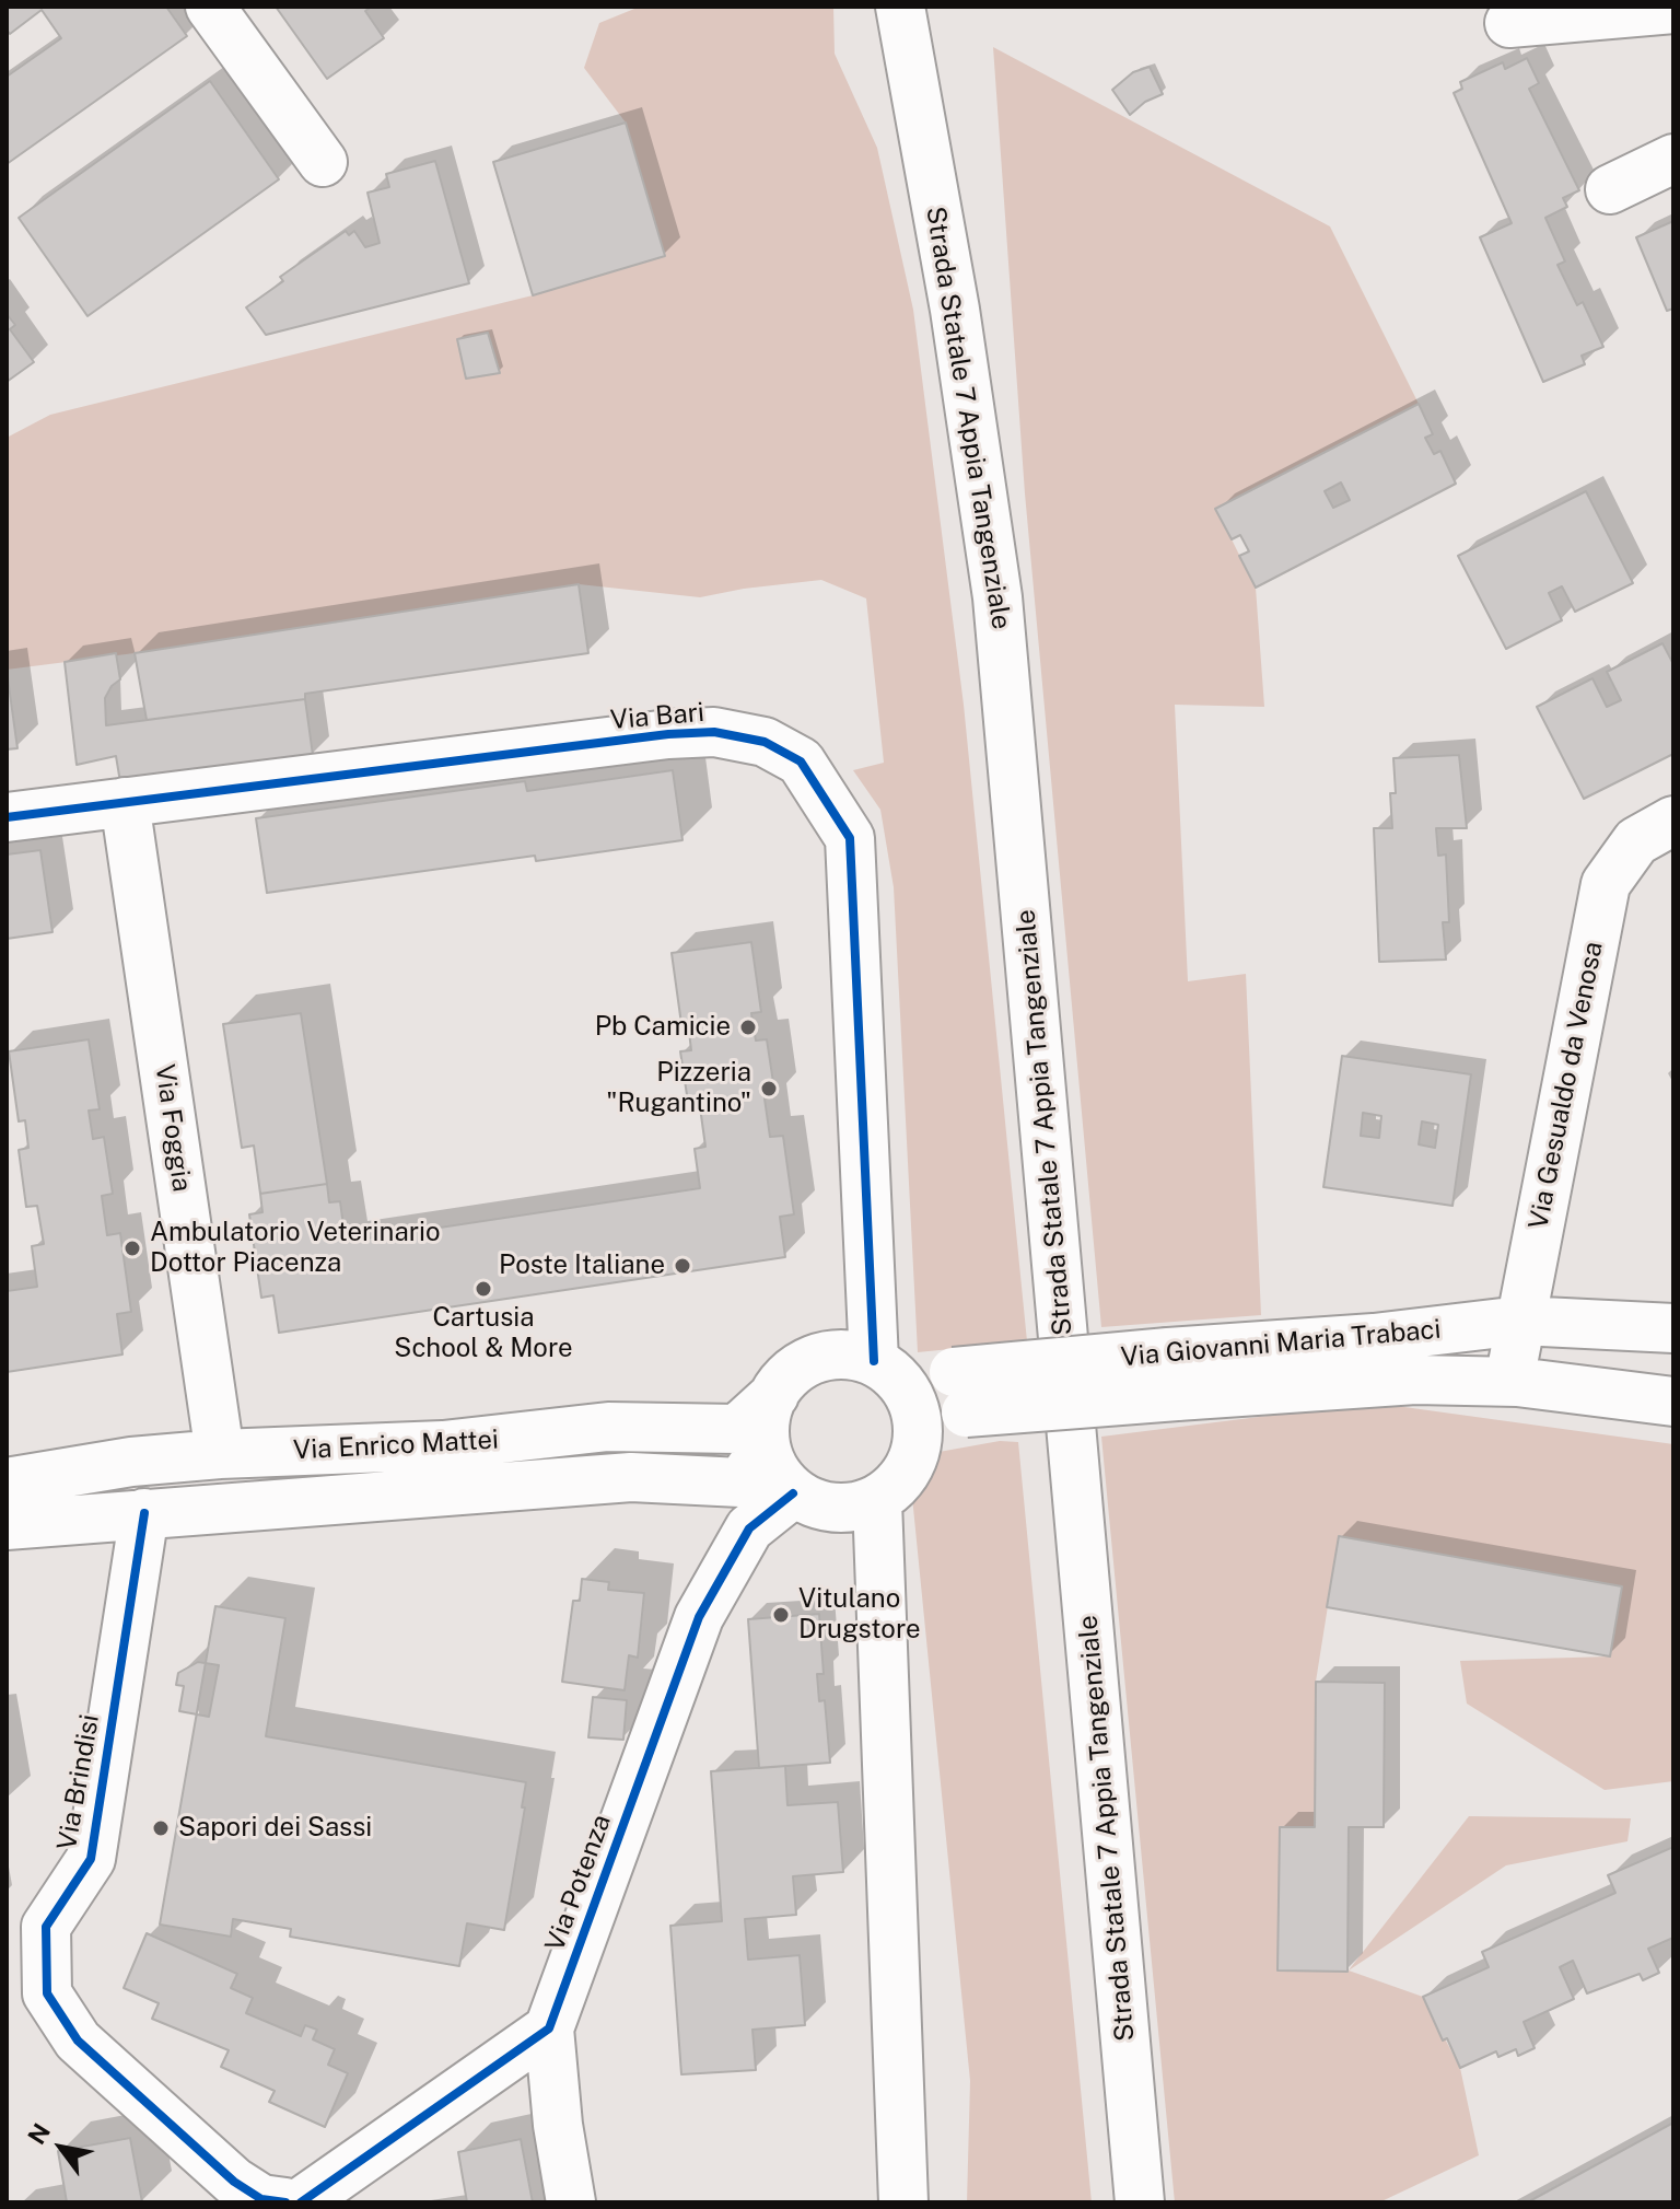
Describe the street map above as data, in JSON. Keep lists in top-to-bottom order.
{
  "streets": {
    "main road": [
      "Strada Statale 7 Appia Tangenziale",
      "Via Bari",
      "Via Gesualdo da Venosa",
      "Via Foggia",
      "Via Giovanni Maria Trabaci",
      "Via Enrico Mattei",
      "Via Brindisi",
      "Via Potenza"
    ]
  },
  "crossings": [
    ["Via Bari", "Via Foggia"],
    ["Via Bari", "Via Giovanni Maria Trabaci"],
    ["Via Bari", "Via Enrico Mattei"],
    ["Via Bari", "Via Potenza"],
    ["Via Gesualdo da Venosa", "Via Giovanni Maria Trabaci"],
    ["Via Foggia", "Via Enrico Mattei"],
    ["Via Giovanni Maria Trabaci", "Via Enrico Mattei"],
    ["Via Giovanni Maria Trabaci", "Via Potenza"],
    ["Via Enrico Mattei", "Via Brindisi"],
    ["Via Enrico Mattei", "Via Potenza"]
  ],
  "places": [
    "Pb Camicie",
    "Pizzeria \"Rugantino\"",
    "Ambulatorio Veterinario Dottor Piacenza",
    "Poste Italiane",
    "Cartusia School & More",
    "Vitulano Drugstore",
    "Sapori dei Sassi"
  ],
  "north": "top left"
}
